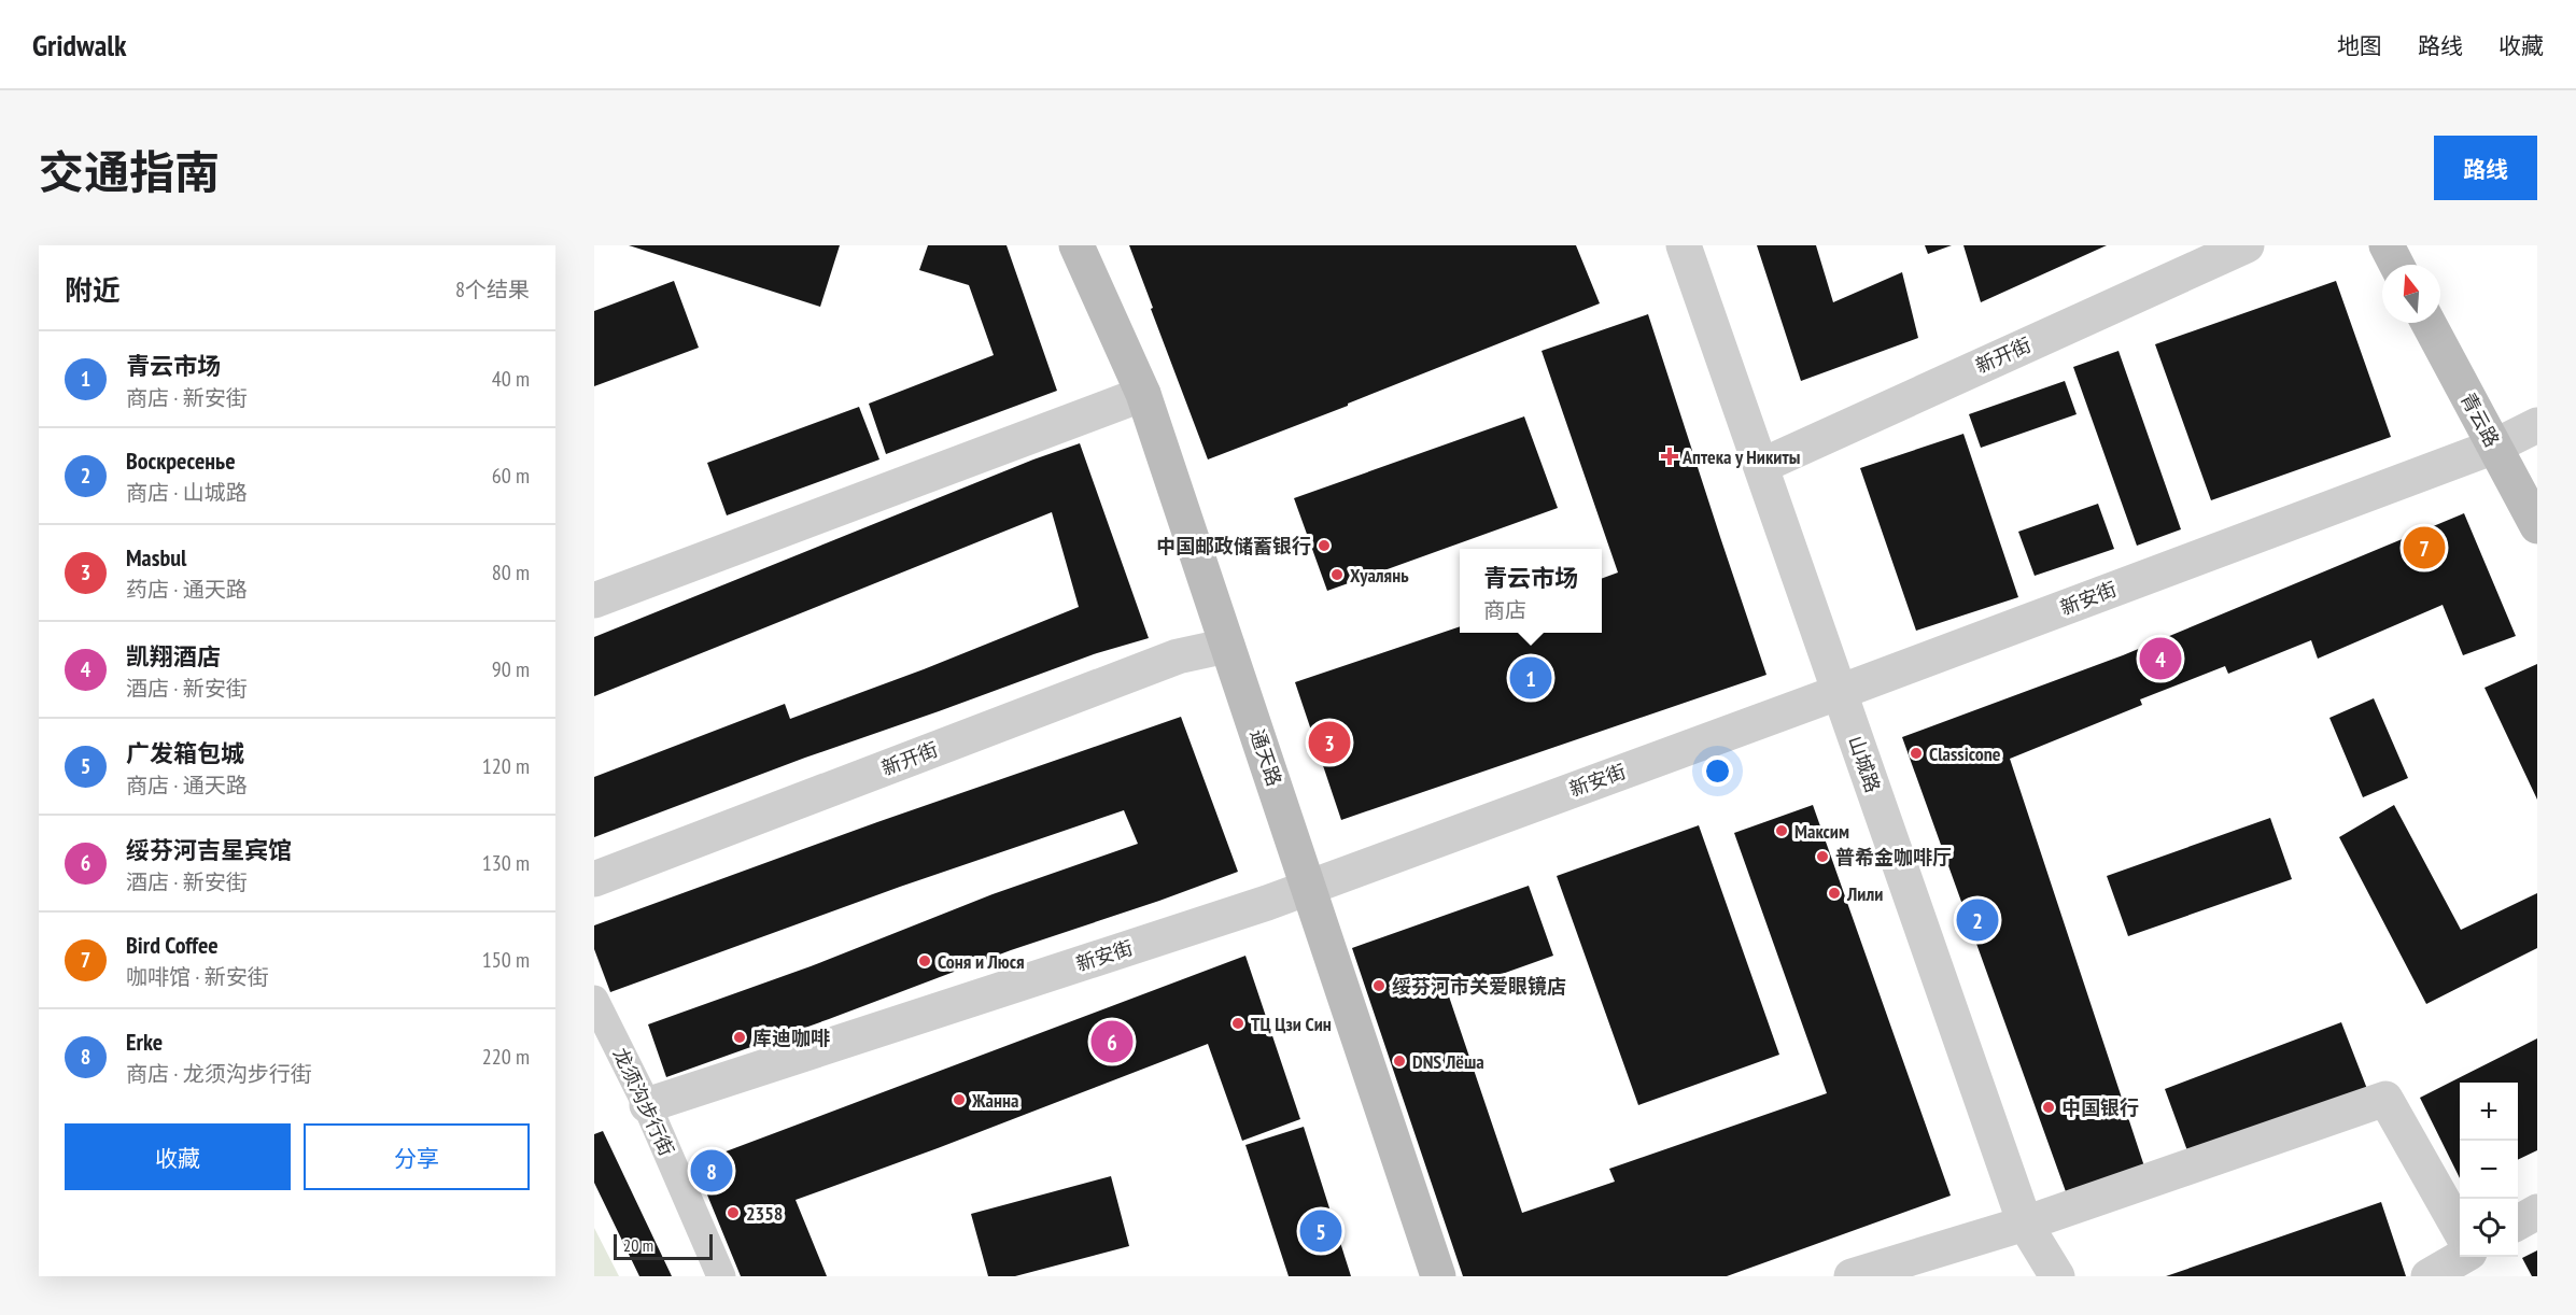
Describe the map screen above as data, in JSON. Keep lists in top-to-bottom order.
{
  "streets": {
    "main road": ["青云路", "通天路"],
    "street": [
      "新开街",
      "新安街",
      "山城路",
      "龙须沟步行街"
    ]
  },
  "crossings": [
    ["新开街", "通天路"],
    ["新开街", "山城路"],
    ["青云路", "新安街"],
    ["新安街", "通天路"],
    ["新安街", "山城路"],
    ["新安街", "龙须沟步行街"]
  ],
  "places": {
    "health": ["Аптека у Никиты"],
    "other": [
      "中国邮政储蓄银行",
      "Хуалянь",
      "Classicone",
      "Максим",
      "普希金咖啡厅",
      "Лили",
      "Соня и Люся",
      "绥芬河市关爱眼镜店",
      "ТЦ Цзи Син",
      "库迪咖啡",
      "DNS Лёша",
      "Жанна",
      "中国银行",
      "2358"
    ]
  },
  "scale_bar": "20 m",
  "north": "top",
  "page": {
    "header": "Gridwalk",
    "nav": ["地图", "路线", "收藏"],
    "title": "交通指南",
    "buttons": [
      "路线",
      ["收藏", "分享"]
    ],
    "heading": ["附近", "8个结果"],
    "list": [
      {
        "mark": "1",
        "name": "青云市场",
        "note": "商店 · 新安街",
        "value": "40 m"
      },
      {
        "mark": "2",
        "name": "Воскресенье",
        "note": "商店 · 山城路",
        "value": "60 m"
      },
      {
        "mark": "3",
        "name": "Masbul",
        "note": "药店 · 通天路",
        "value": "80 m"
      },
      {
        "mark": "4",
        "name": "凯翔酒店",
        "note": "酒店 · 新安街",
        "value": "90 m"
      },
      {
        "mark": "5",
        "name": "广发箱包城",
        "note": "商店 · 通天路",
        "value": "120 m"
      },
      {
        "mark": "6",
        "name": "绥芬河吉星宾馆",
        "note": "酒店 · 新安街",
        "value": "130 m"
      },
      {
        "mark": "7",
        "name": "Bird Coffee",
        "note": "咖啡馆 · 新安街",
        "value": "150 m"
      },
      {
        "mark": "8",
        "name": "Erke",
        "note": "商店 · 龙须沟步行街",
        "value": "220 m"
      }
    ],
    "pins": [
      "7",
      "4",
      "1",
      "3",
      "2",
      "6",
      "8",
      "5"
    ],
    "popup": ["青云市场", "商店"],
    "map_buttons": ["+", "−"],
    "scale": "20 m"
  }
}
